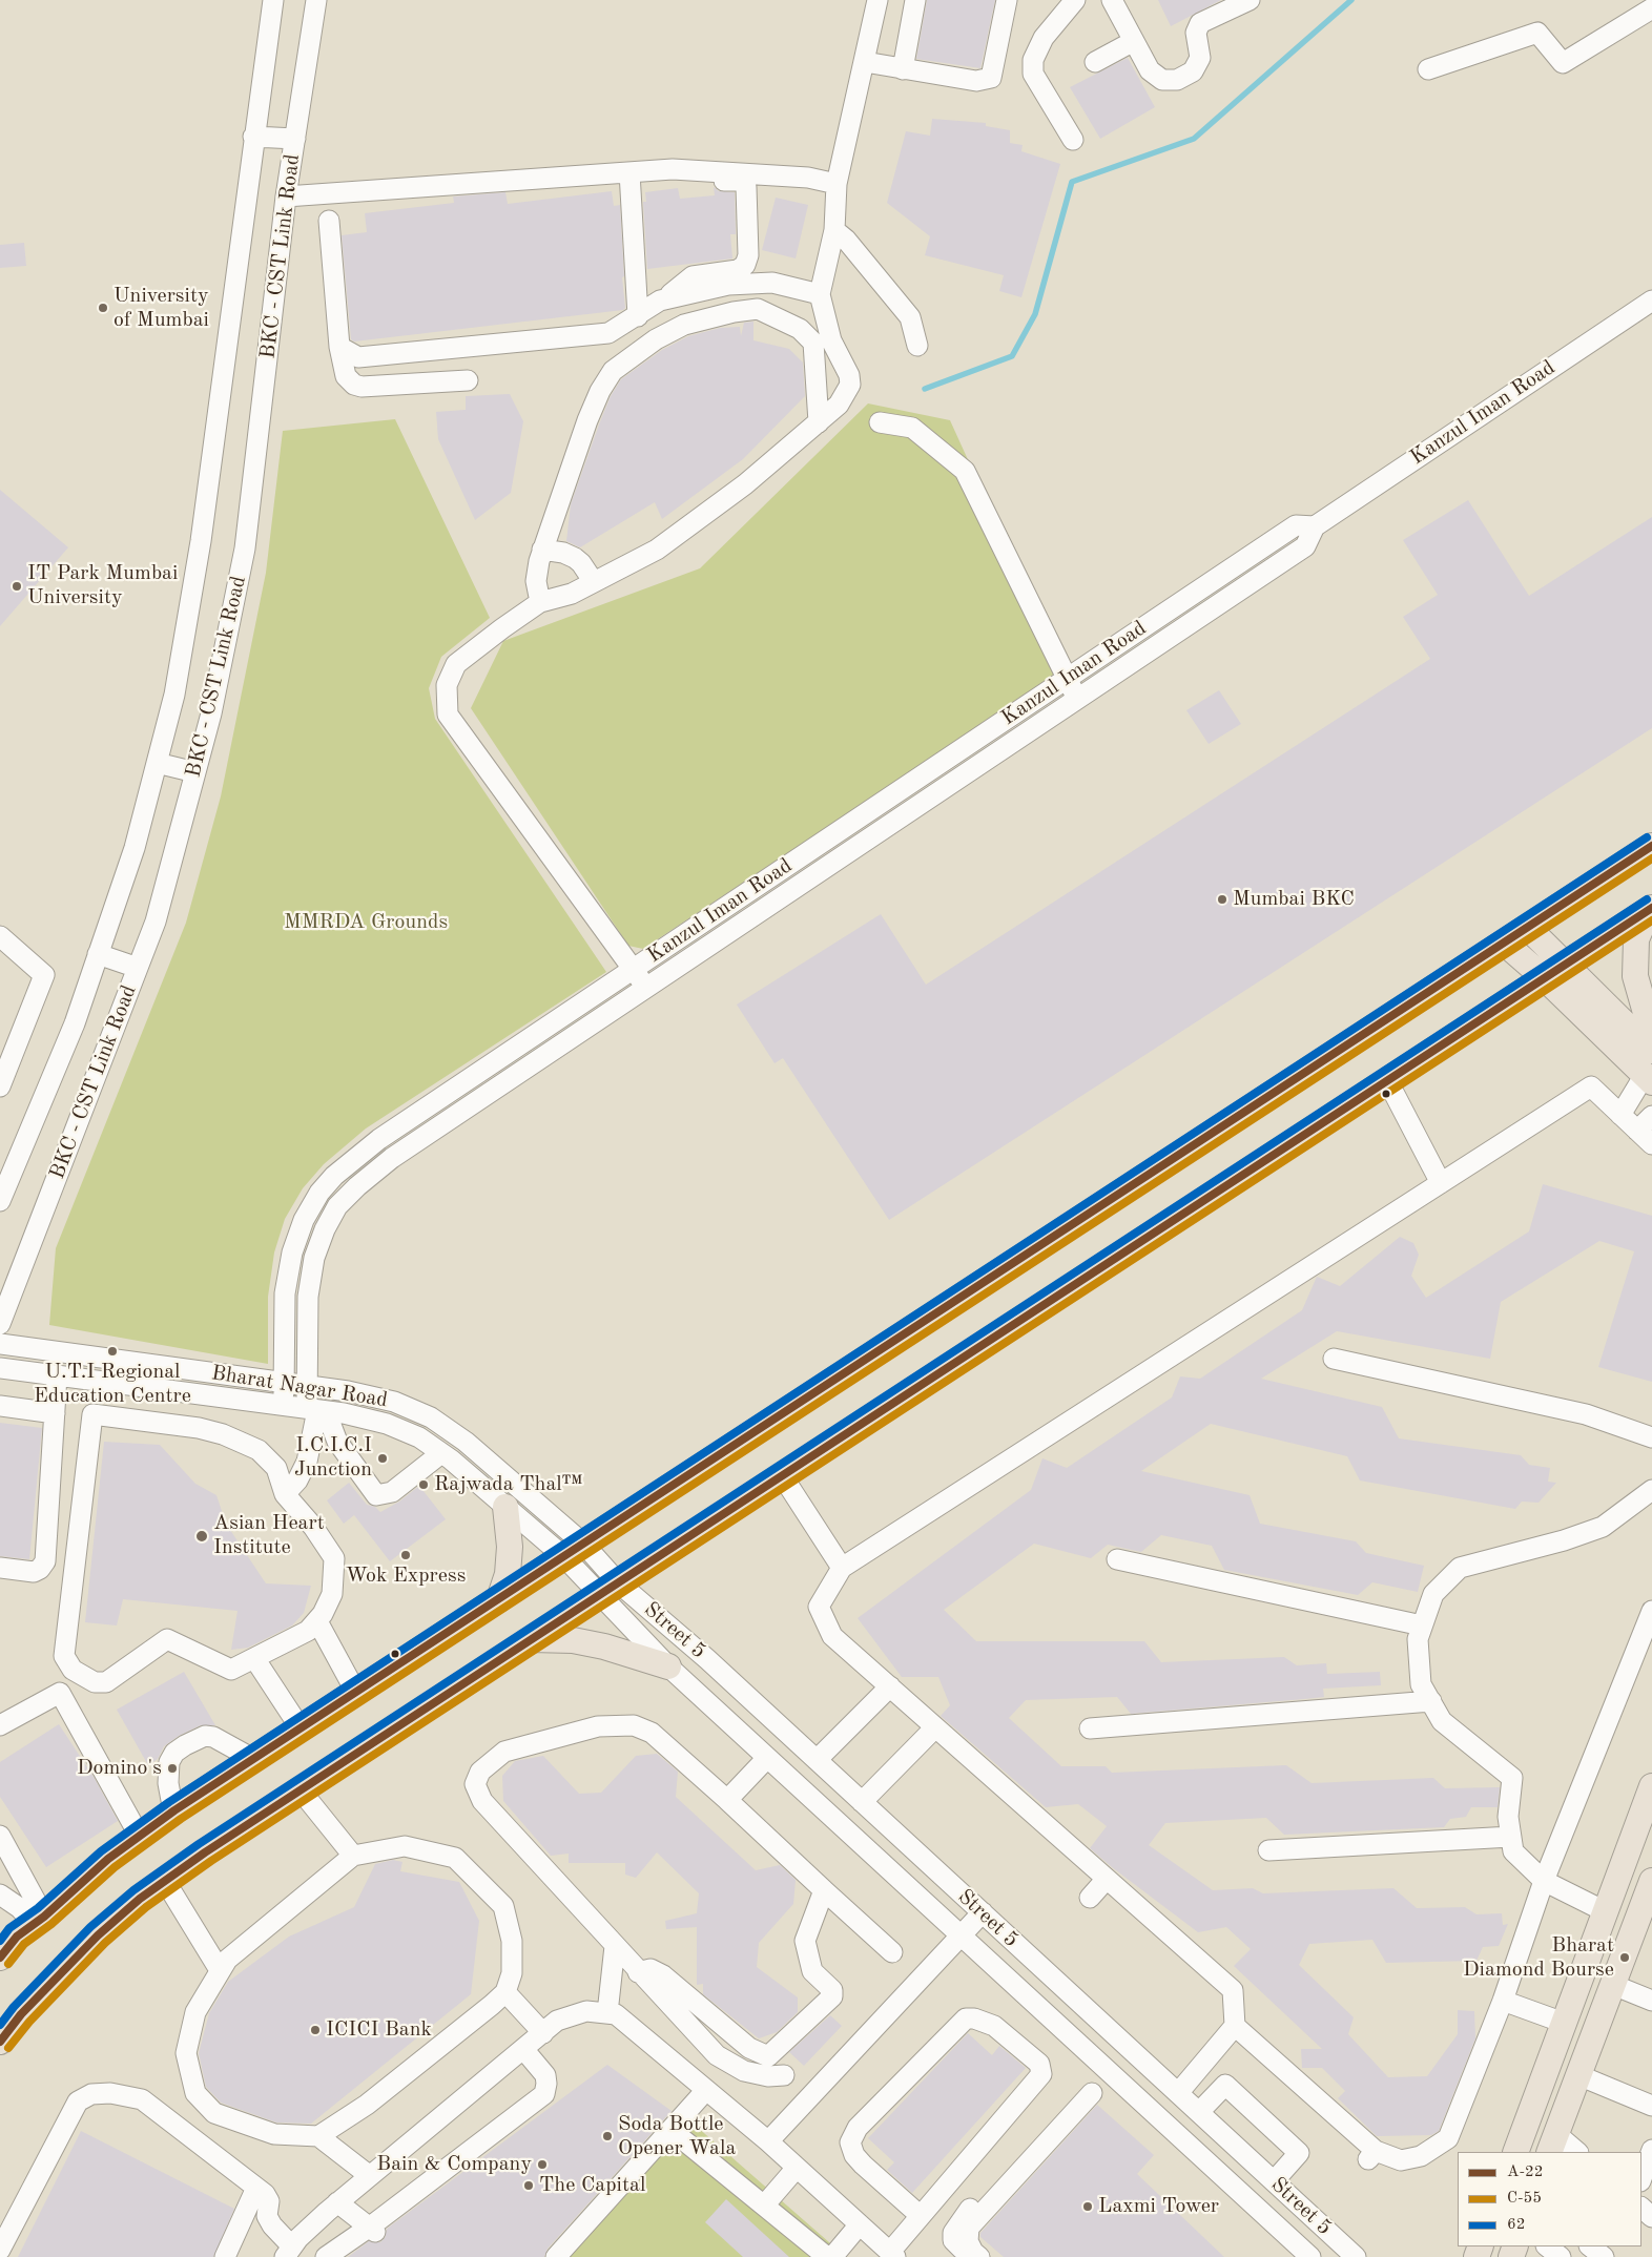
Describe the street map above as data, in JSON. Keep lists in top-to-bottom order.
{
  "streets": {
    "street": [
      "BKC - CST Link Road",
      "Kanzul Iman Road",
      "Bharat Nagar Road",
      "Street 5"
    ]
  },
  "crossings": [
    ["Kanzul Iman Road", "Bharat Nagar Road"]
  ],
  "parks": ["MMRDA Grounds"],
  "places": [
    "University of Mumbai",
    "IT Park Mumbai University",
    "Mumbai BKC",
    "U.T.I Regional Education Centre",
    "I.C.I.C.I Junction",
    "Rajwada Thal™",
    "Asian Heart Institute",
    "Wok Express",
    "Domino's",
    "Bharat Diamond Bourse",
    "ICICI Bank",
    "Soda Bottle Opener Wala",
    "Bain & Company",
    "The Capital",
    "Laxmi Tower"
  ],
  "lines": ["transit line 62", "transit line A-22", "transit line C-55"],
  "legend": ["A-22", "C-55", "62"]
}
